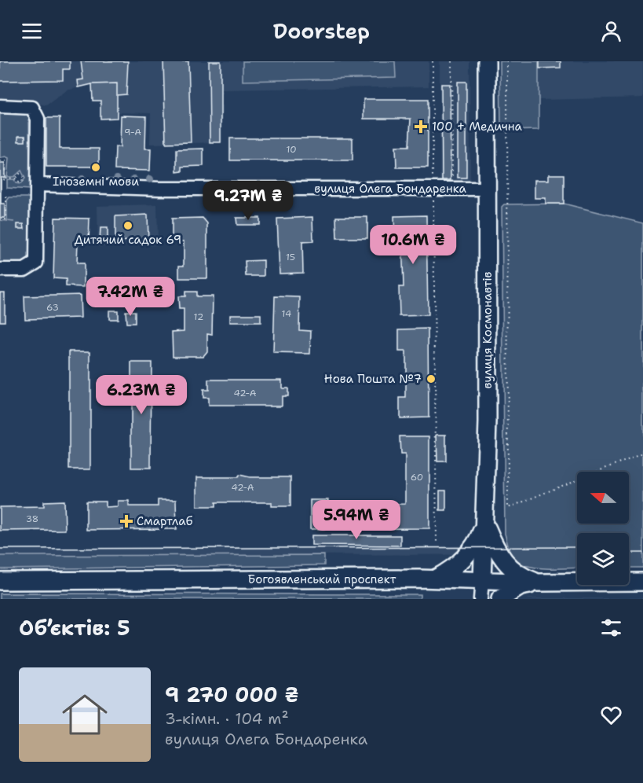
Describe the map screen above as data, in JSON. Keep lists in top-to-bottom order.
{
  "streets": {
    "main road": ["вулиця Космонавтів", "Богоявленський проспект"],
    "street": ["вулиця Олега Бондаренка"]
  },
  "crossings": [
    ["вулиця Олега Бондаренка", "вулиця Космонавтів"],
    ["вулиця Космонавтів", "Богоявленський проспект"]
  ],
  "places": {
    "health": ["100 + Медична", "Смартлаб"],
    "other": ["Іноземні мови", "Дитячий садок 69", "Нова Пошта №7"]
  },
  "house_numbers": [
    "9-А",
    "10",
    "15",
    "63",
    "14",
    "12",
    "42-А",
    "60",
    "42-А",
    "38"
  ],
  "north": "left",
  "page": {
    "header": "Doorstep",
    "price": [
      "9.27M ₴",
      "10.6M ₴",
      "7.42M ₴",
      "6.23M ₴",
      "5.94M ₴"
    ],
    "heading": "Об’єктів: 5",
    "list": [
      {
        "name": "9 270 000 ₴",
        "note": "3-кімн. · 104 m² · вулиця Олега Бондаренка"
      }
    ]
  }
}
